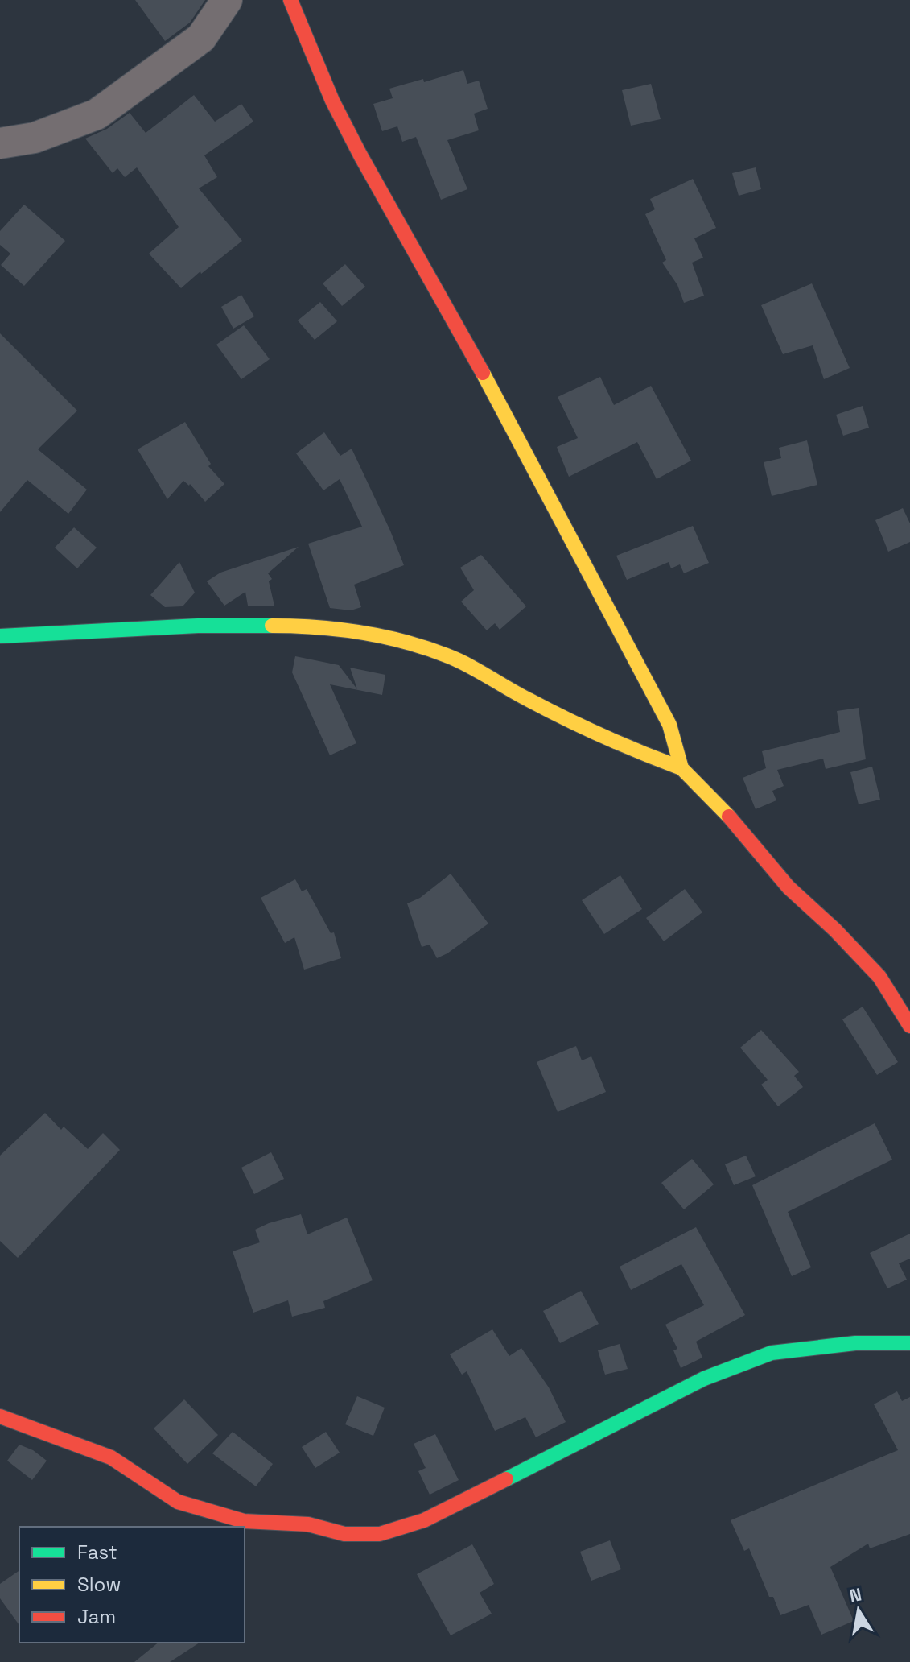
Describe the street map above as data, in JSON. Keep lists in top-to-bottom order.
{
  "legend": ["Fast", "Slow", "Jam"],
  "north": "top"
}
